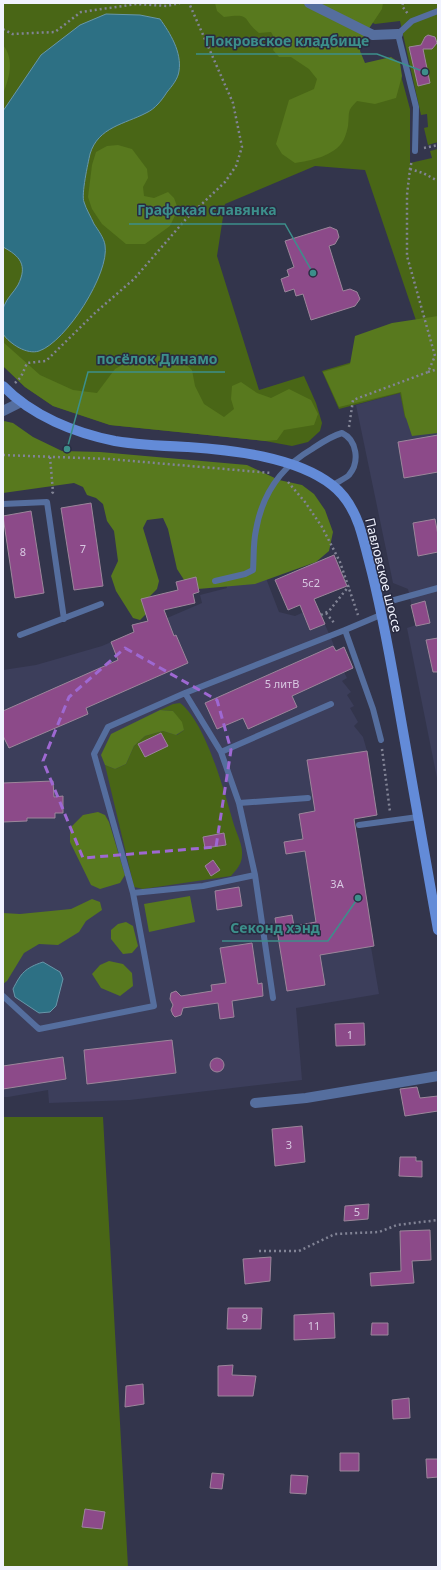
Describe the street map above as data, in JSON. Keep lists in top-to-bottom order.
{
  "streets": {
    "main road": ["Павловское шоссе"]
  },
  "places": [
    "Покровское кладбище",
    "Графская славянка",
    "посёлок Динамо",
    "Секонд хэнд"
  ],
  "house_numbers": [
    "7",
    "8",
    "5с2",
    "5 литВ",
    "3А",
    "1",
    "3",
    "5",
    "9",
    "11"
  ]
}
